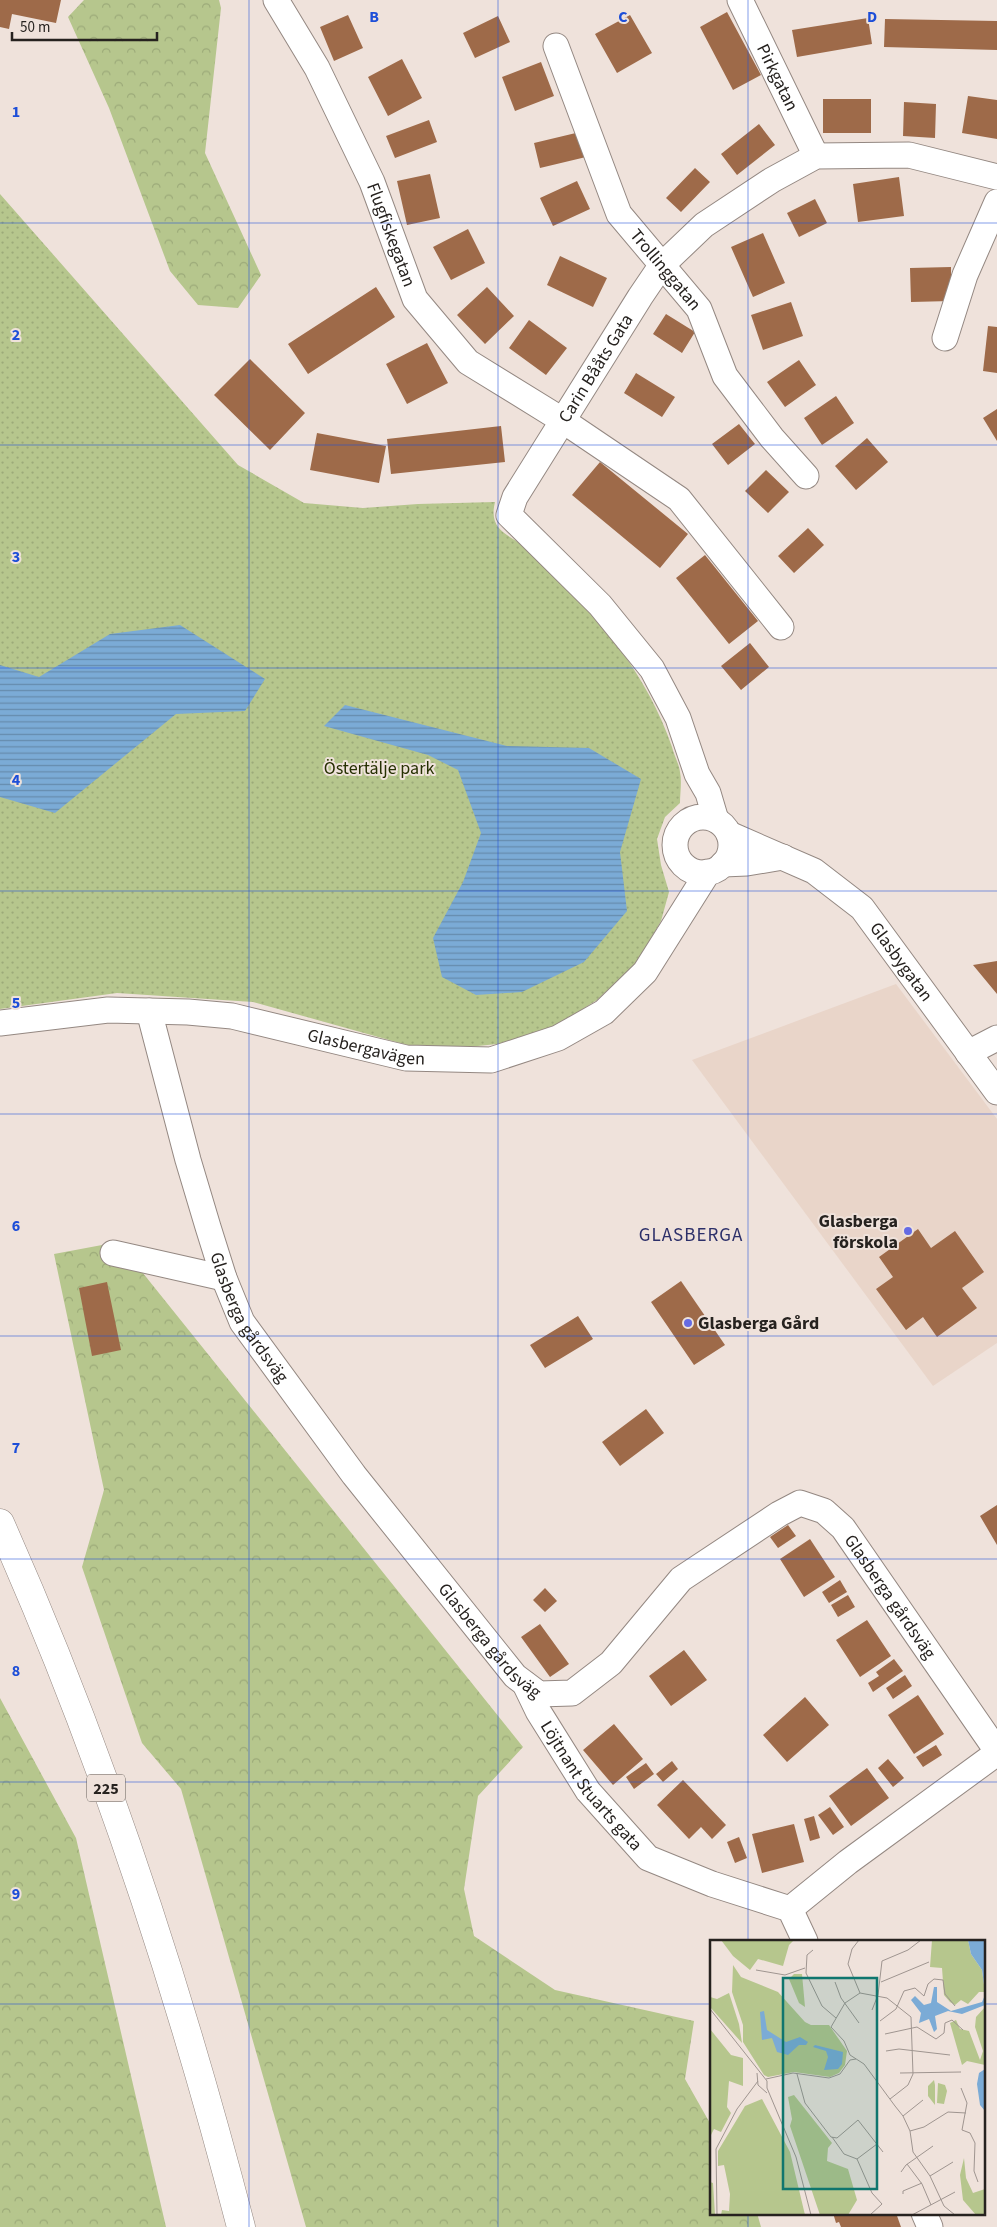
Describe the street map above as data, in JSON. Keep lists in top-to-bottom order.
{
  "streets": {
    "main road": ["225"],
    "street": [
      "Pirkgatan",
      "Flugfiskegatan",
      "Trollinggatan",
      "Carin Bååts Gata",
      "Glasbygatan",
      "Glasbergavägen",
      "Glasberga gårdsväg",
      "Löjtnant Stuarts gata"
    ]
  },
  "crossings": [
    ["Pirkgatan", "Carin Bååts Gata"],
    ["Flugfiskegatan", "Carin Bååts Gata"],
    ["Trollinggatan", "Carin Bååts Gata"],
    ["Carin Bååts Gata", "Glasbygatan"],
    ["Carin Bååts Gata", "Glasbergavägen"],
    ["Glasbygatan", "Glasbergavägen"],
    ["Glasbergavägen", "Glasberga gårdsväg"],
    ["Glasberga gårdsväg", "Löjtnant Stuarts gata"]
  ],
  "districts": ["GLASBERGA"],
  "parks": ["Östertälje park"],
  "places": ["Glasberga förskola", "Glasberga Gård"],
  "scale_bar": "50 m",
  "grid": {
    "columns": ["B", "C", "D"],
    "rows": [
      "1",
      "2",
      "3",
      "4",
      "5",
      "6",
      "7",
      "8",
      "9"
    ]
  }
}
